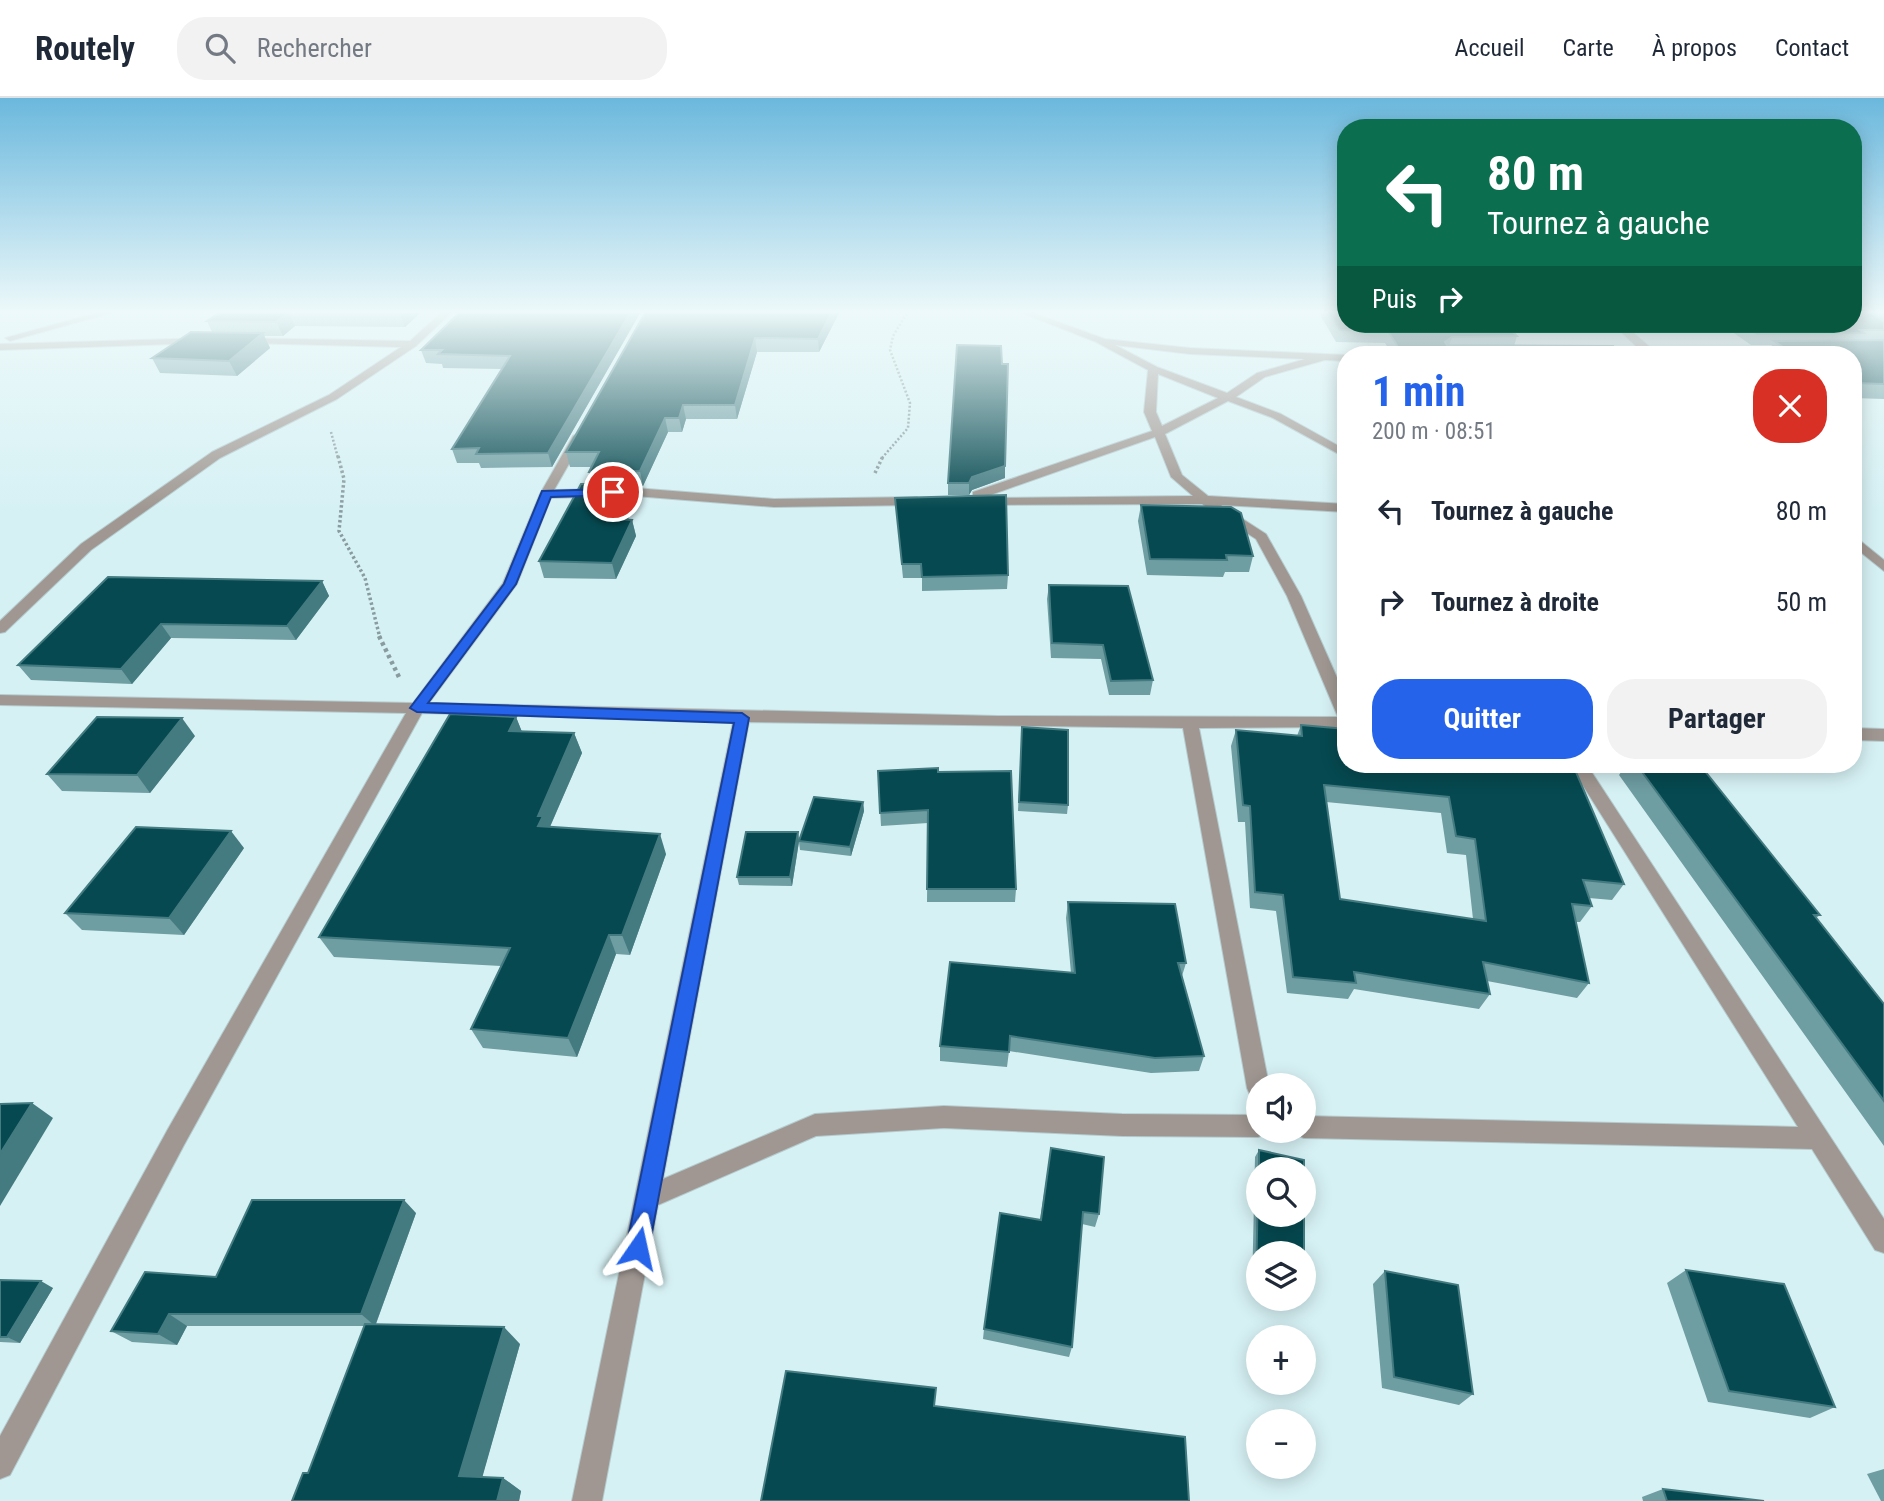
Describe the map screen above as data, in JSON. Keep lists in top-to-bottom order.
{
  "page": {
    "header": "Routely",
    "search": "Rechercher",
    "nav": [
      "Accueil",
      "Carte",
      "À propos",
      "Contact"
    ],
    "turn": ["80 m", "Tournez à gauche"],
    "then": "Puis",
    "heading": ["1 min", "200 m · 08:51"],
    "list": [
      {
        "name": "Tournez à gauche",
        "value": "80 m"
      },
      {
        "name": "Tournez à droite",
        "value": "50 m"
      }
    ],
    "buttons": ["Quitter", "Partager"],
    "map_buttons": ["+", "−"]
  }
}
